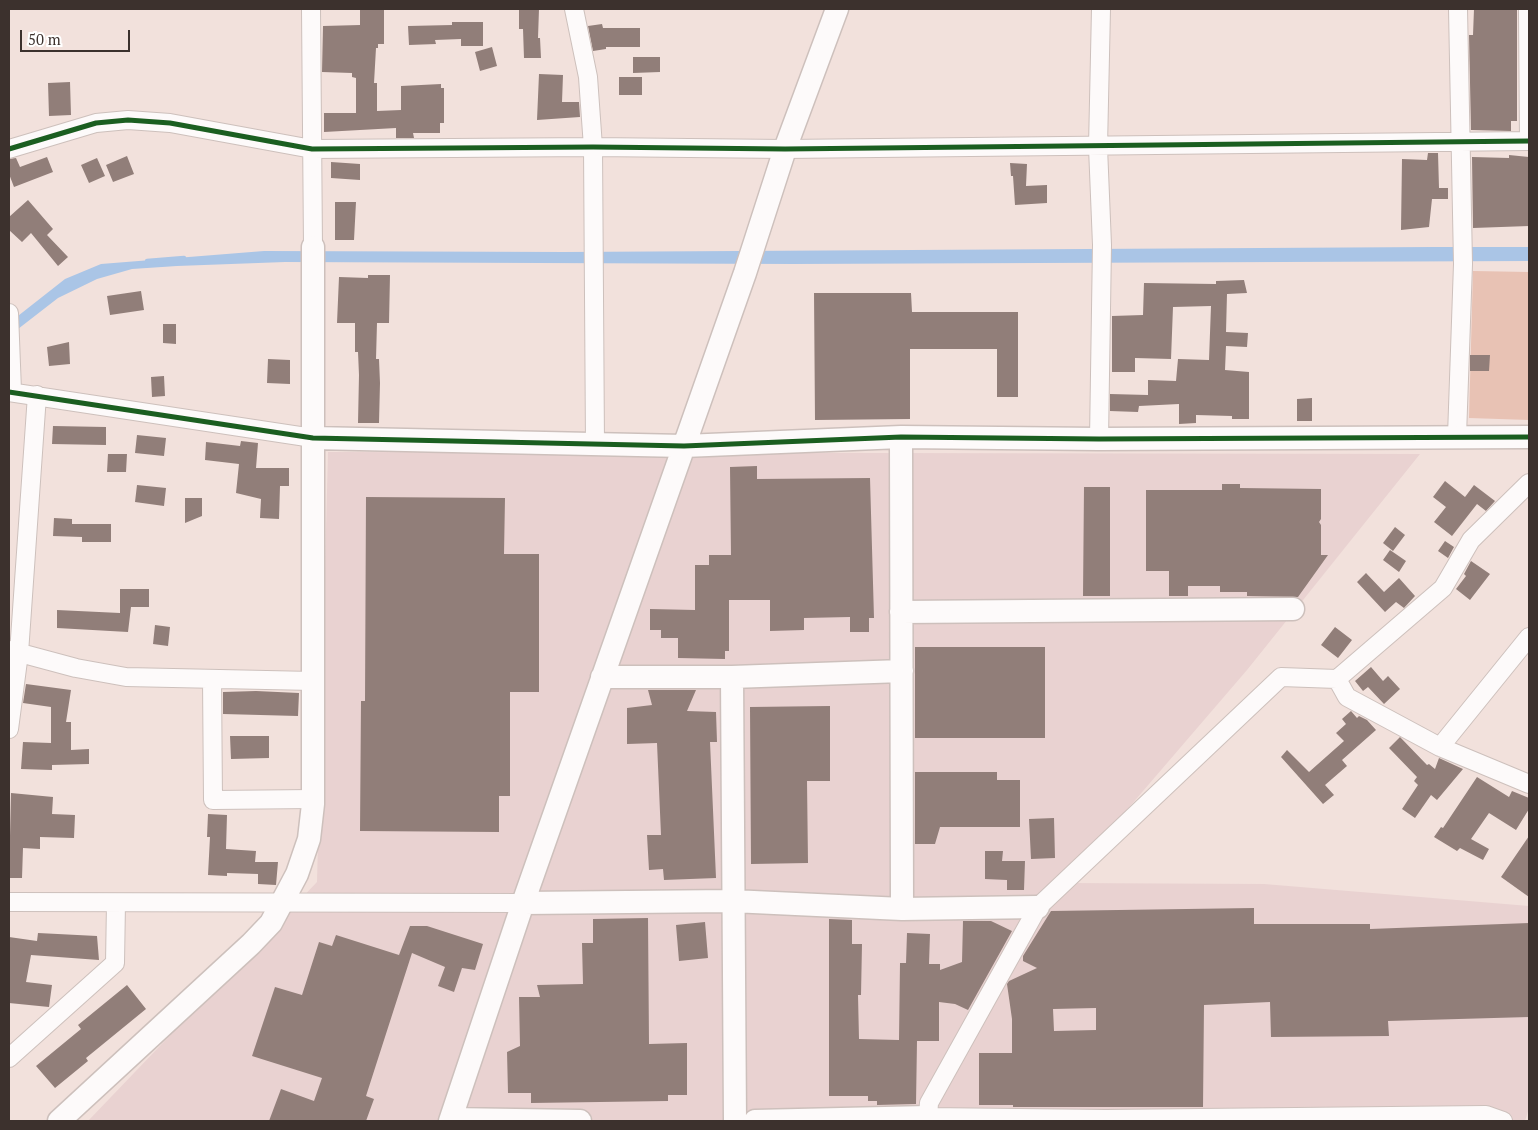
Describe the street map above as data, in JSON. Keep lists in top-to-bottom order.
{
  "scale_bar": "50 m"
}
